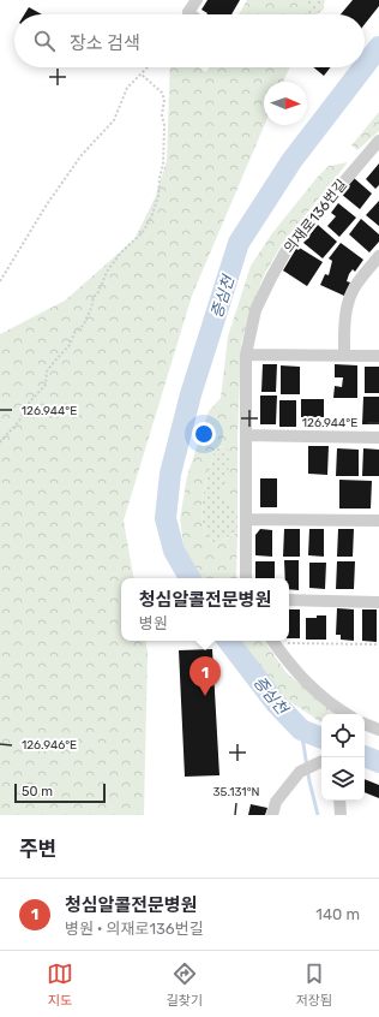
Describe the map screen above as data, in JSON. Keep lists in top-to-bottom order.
{
  "streets": {
    "street": ["의재로136번길"]
  },
  "water": ["증심천"],
  "scale_bar": "50 m",
  "north": "right",
  "page": {
    "search": "장소 검색",
    "popup": ["청심알콜전문병원", "병원"],
    "pins": "1",
    "scale": "50 m",
    "heading": "주변",
    "list": [
      {
        "mark": "1",
        "name": "청심알콜전문병원",
        "note": "병원 · 의재로136번길",
        "value": "140 m"
      }
    ],
    "nav": ["지도", "길찾기", "저장됨"]
  },
  "coordinates": ["126.944°E", "126.946°E", "35.131°N"]
}
